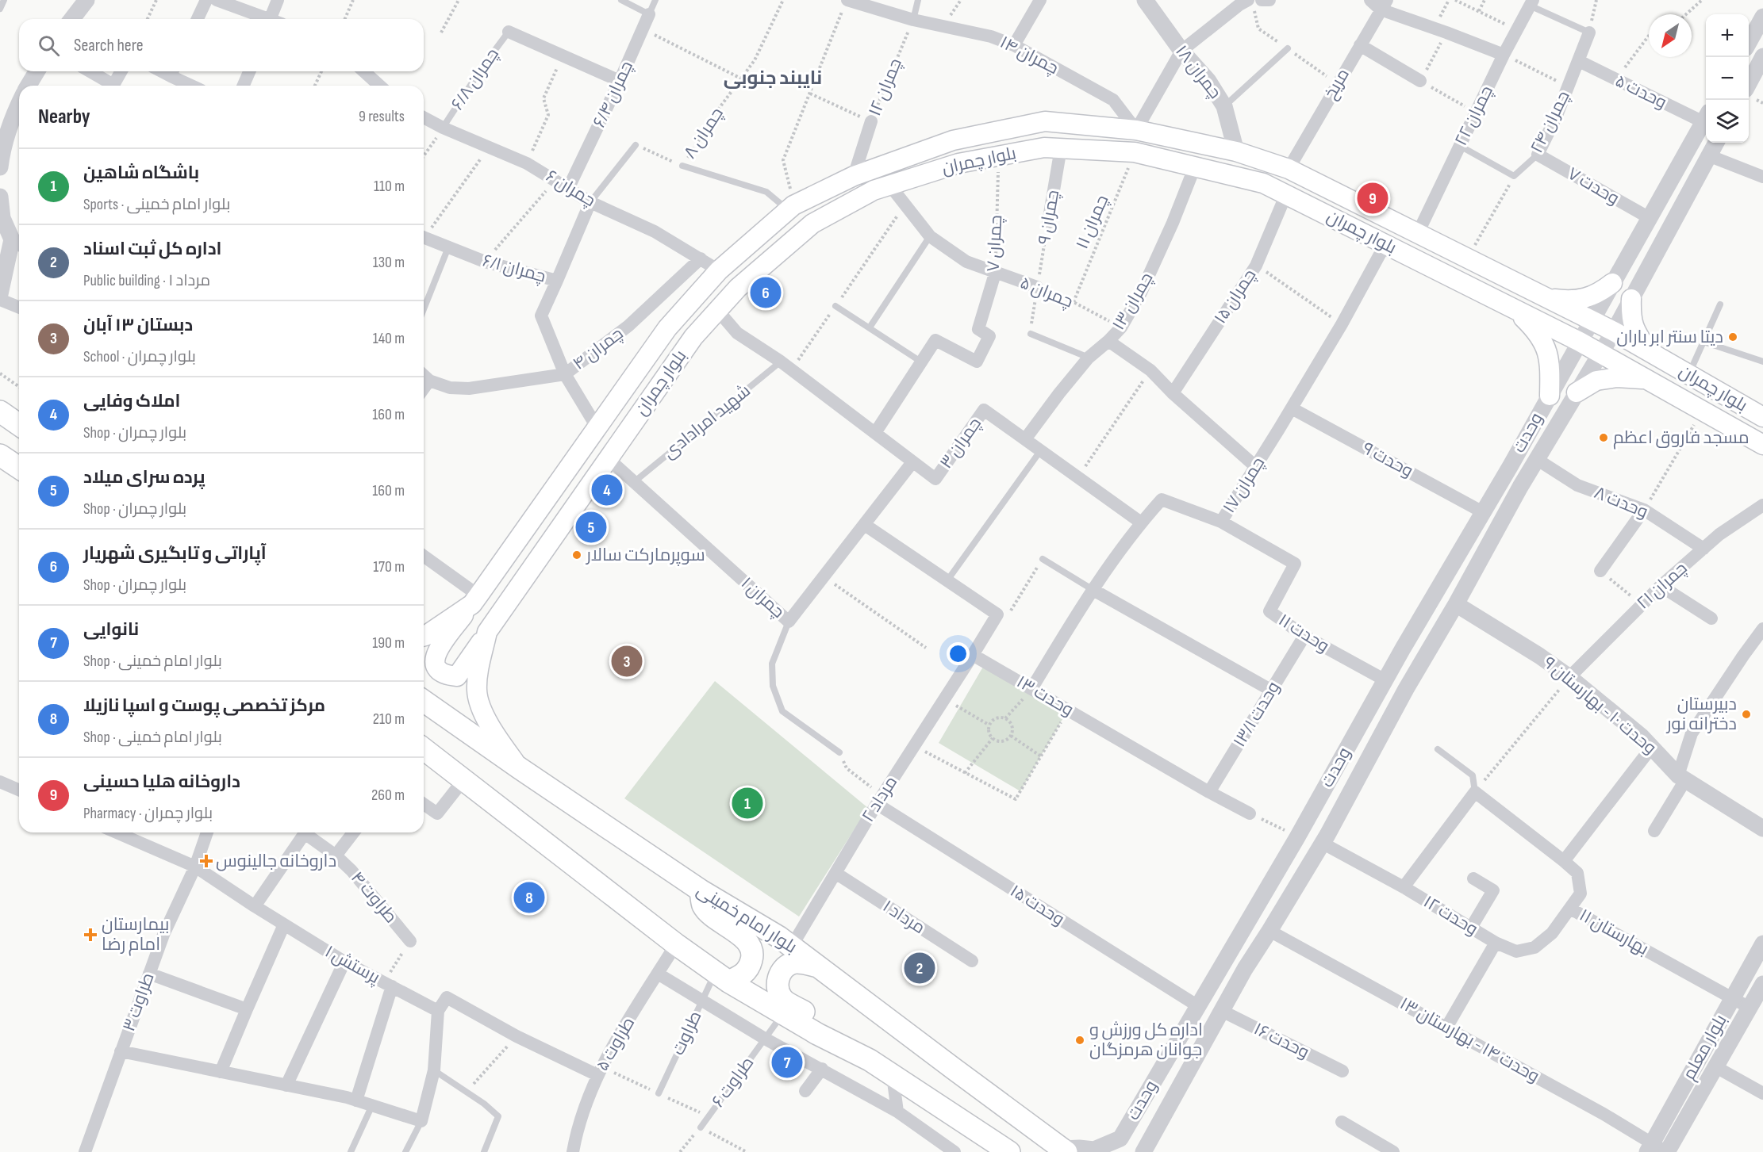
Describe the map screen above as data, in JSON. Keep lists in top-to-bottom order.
{
  "streets": {
    "main road": ["بلوار چمران", "بلوار امام خمینی"],
    "street": [
      "چمران ۱۴",
      "چمران ۱۸",
      "مریخ",
      "چمران ۱۲",
      "وحدت ۵",
      "چمران ۶/۴",
      "چمران ۲۲",
      "چمران ۲۴",
      "وحدت ۷",
      "چمران ۶",
      "چمران ۹",
      "چمران ۷",
      "چمران ۶/۱",
      "چمران ۵",
      "چمران ۱۵",
      "چمران ۱۳",
      "چمران ۴",
      "وحدت",
      "چمران ۳",
      "وحدت ۹",
      "چمران ۱۷",
      "وحدت ۸",
      "چمران ۲۱",
      "چمران ۱",
      "وحدت ۱۱",
      "وحدت ۱۳",
      "وحدت ۱۰ - بهارستان ۹",
      "وحدت ۱۳/۱",
      "مرداد ۲",
      "طراوت ۴",
      "وحدت ۱۵",
      "وحدت ۱۲",
      "مرداد ۱",
      "بهارستان ۱۱",
      "پرستش ۱",
      "طراوت ۳",
      "وحدت ۱۴ - بهارستان ۱۳",
      "وحدت ۱۶",
      "طراوت ۵",
      "بلوار معلم"
    ],
    "lane": [
      "چمران ۶/۸",
      "چمران ۸",
      "شهید امرادادی",
      "طراوت",
      "طراوت ۶"
    ],
    "path": ["چمران ۱۱"]
  },
  "crossings": [
    ["چمران ۱۴", "چمران ۱۲"],
    ["چمران ۱۴", "بلوار چمران"],
    ["چمران ۱۸", "بلوار چمران"],
    ["چمران ۶/۸", "چمران ۶"],
    ["مریخ", "بلوار چمران"],
    ["چمران ۱۲", "بلوار چمران"],
    ["وحدت ۵", "چمران ۲۴"],
    ["چمران ۶/۴", "چمران ۶"],
    ["چمران ۲۲", "بلوار چمران"],
    ["چمران ۲۴", "وحدت ۷"],
    ["چمران ۸", "بلوار چمران"],
    ["بلوار چمران", "چمران ۶"],
    ["بلوار چمران", "چمران ۹"],
    ["بلوار چمران", "چمران ۱۱"],
    ["بلوار چمران", "چمران ۷"],
    ["بلوار چمران", "چمران ۵"],
    ["بلوار چمران", "چمران ۱۵"],
    ["بلوار چمران", "چمران ۱۳"],
    ["بلوار چمران", "وحدت"],
    ["بلوار چمران", "چمران ۳"],
    ["بلوار چمران", "چمران ۱۷"],
    ["بلوار چمران", "چمران ۱"],
    ["بلوار چمران", "بلوار امام خمینی"],
    ["چمران ۶", "چمران ۶/۱"],
    ["چمران ۶", "چمران ۴"],
    ["چمران ۹", "چمران ۵"],
    ["چمران ۱۱", "چمران ۵"],
    ["چمران ۷", "چمران ۵"],
    ["چمران ۷", "چمران ۳"],
    ["چمران ۵", "چمران ۱۳"],
    ["چمران ۱۳", "چمران ۳"],
    ["شهید امرادادی", "چمران ۳"],
    ["شهید امرادادی", "چمران ۱"],
    ["وحدت", "وحدت ۹"],
    ["وحدت", "وحدت ۸"],
    ["وحدت", "وحدت ۱۱"],
    ["وحدت", "وحدت ۱۰ - بهارستان ۹"],
    ["وحدت", "وحدت ۱۵"],
    ["وحدت", "وحدت ۱۲"],
    ["وحدت", "بلوار امام خمینی"],
    ["وحدت", "وحدت ۱۴ - بهارستان ۱۳"],
    ["وحدت", "وحدت ۱۶"],
    ["چمران ۳", "چمران ۱۷"],
    ["چمران ۳", "چمران ۱"],
    ["وحدت ۹", "چمران ۱۷"],
    ["چمران ۱۷", "وحدت ۱۱"],
    ["چمران ۱۷", "وحدت ۱۳"],
    ["وحدت ۸", "چمران ۲۱"],
    ["چمران ۲۱", "وحدت ۱۰ - بهارستان ۹"],
    ["وحدت ۱۱", "وحدت ۱۳/۱"],
    ["وحدت ۱۳", "وحدت ۱۳/۱"],
    ["وحدت ۱۳", "مرداد ۲"],
    ["مرداد ۲", "وحدت ۱۵"],
    ["مرداد ۲", "مرداد ۱"],
    ["مرداد ۲", "بلوار امام خمینی"],
    ["طراوت ۴", "پرستش ۱"],
    ["وحدت ۱۲", "بهارستان ۱۱"],
    ["بهارستان ۱۱", "بلوار معلم"],
    ["پرستش ۱", "طراوت ۳"],
    ["وحدت ۱۴ - بهارستان ۱۳", "بلوار معلم"]
  ],
  "districts": ["نایبند جنوبی"],
  "places": {
    "other": [
      "دیتا سنتر ابر باران",
      "مسجد فاروق اعظم",
      "سوپرمارکت سالار",
      "دبیرستان دخترانه نور",
      "اداره کل ورزش و جوانان هرمزگان"
    ],
    "health": ["داروخانه جالینوس", "بیمارستان امام رضا"]
  },
  "north": "bottom left",
  "page": {
    "map_buttons": ["+", "−"],
    "search": "Search here",
    "heading": ["Nearby", "9 results"],
    "list": [
      {
        "mark": "1",
        "name": "باشگاه شاهین",
        "note": "Sports · بلوار امام خمینی",
        "value": "110 m"
      },
      {
        "mark": "2",
        "name": "اداره کل ثبت اسناد",
        "note": "Public building · مرداد ۱",
        "value": "130 m"
      },
      {
        "mark": "3",
        "name": "دبستان ۱۳ آبان",
        "note": "School · بلوار چمران",
        "value": "140 m"
      },
      {
        "mark": "4",
        "name": "املاک وفایی",
        "note": "Shop · بلوار چمران",
        "value": "160 m"
      },
      {
        "mark": "5",
        "name": "پرده سرای میلاد",
        "note": "Shop · بلوار چمران",
        "value": "160 m"
      },
      {
        "mark": "6",
        "name": "آپاراتی و تابگیری شهریار",
        "note": "Shop · بلوار چمران",
        "value": "170 m"
      },
      {
        "mark": "7",
        "name": "نانوایی",
        "note": "Shop · بلوار امام خمینی",
        "value": "190 m"
      },
      {
        "mark": "8",
        "name": "مرکز تخصصی پوست و اسپا نازیلا",
        "note": "Shop · بلوار امام خمینی",
        "value": "210 m"
      },
      {
        "mark": "9",
        "name": "داروخانه هلیا حسینی",
        "note": "Pharmacy · بلوار چمران",
        "value": "260 m"
      }
    ],
    "pins": [
      "9",
      "6",
      "4",
      "5",
      "3",
      "1",
      "8",
      "2",
      "7"
    ]
  }
}
